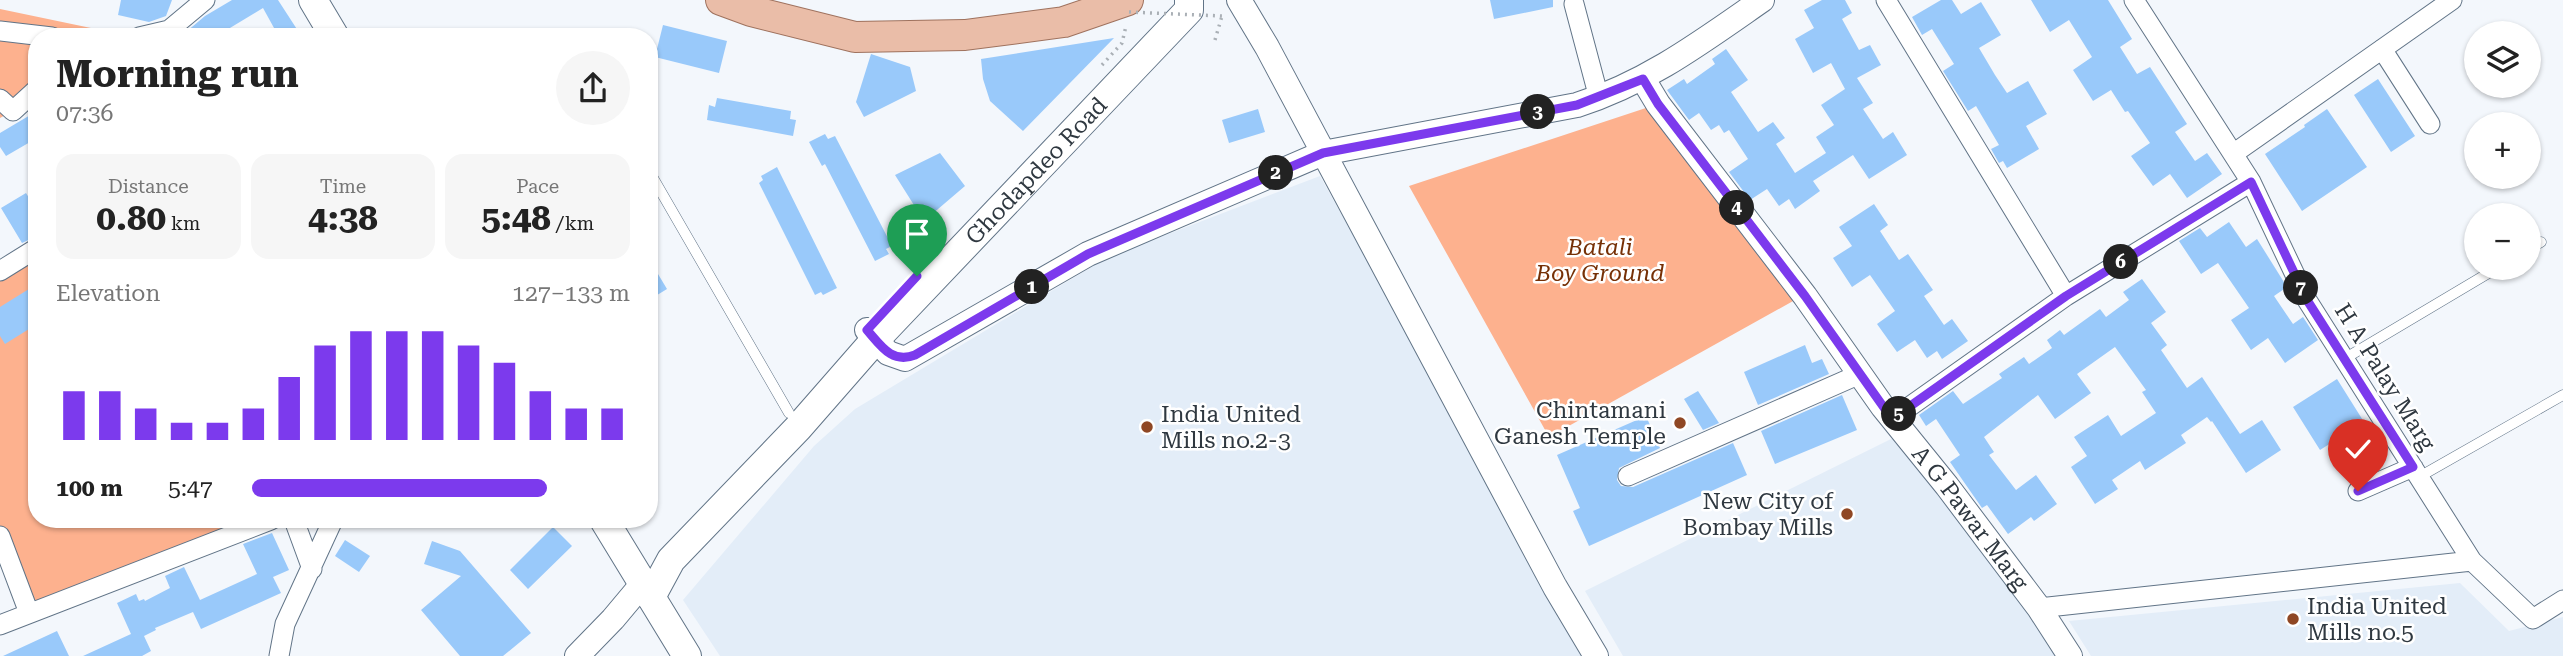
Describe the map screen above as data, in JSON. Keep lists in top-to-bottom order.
{
  "streets": {
    "main road": ["Ghodapdeo Road"],
    "street": ["H A Palay Marg", "A G Pawar Marg"]
  },
  "parks": ["Batali Boy Ground"],
  "places": [
    "Chintamani Ganesh Temple",
    "India United Mills no.2-3",
    "New City of Bombay Mills",
    "India United Mills no.5"
  ],
  "page": {
    "map_buttons": ["+", "−"],
    "heading": ["Morning run", "07:36"],
    "pins": [
      "3",
      "2",
      "4",
      "6",
      "1",
      "7",
      "5"
    ],
    "stats": [
      ["Distance", "0.80 km"],
      ["Time", "4:38"],
      ["Pace", "5:48 /km"]
    ],
    "chart": ["Elevation", "127–133 m"],
    "list": [
      {
        "name": "100 m",
        "note": "5:47"
      }
    ]
  }
}
